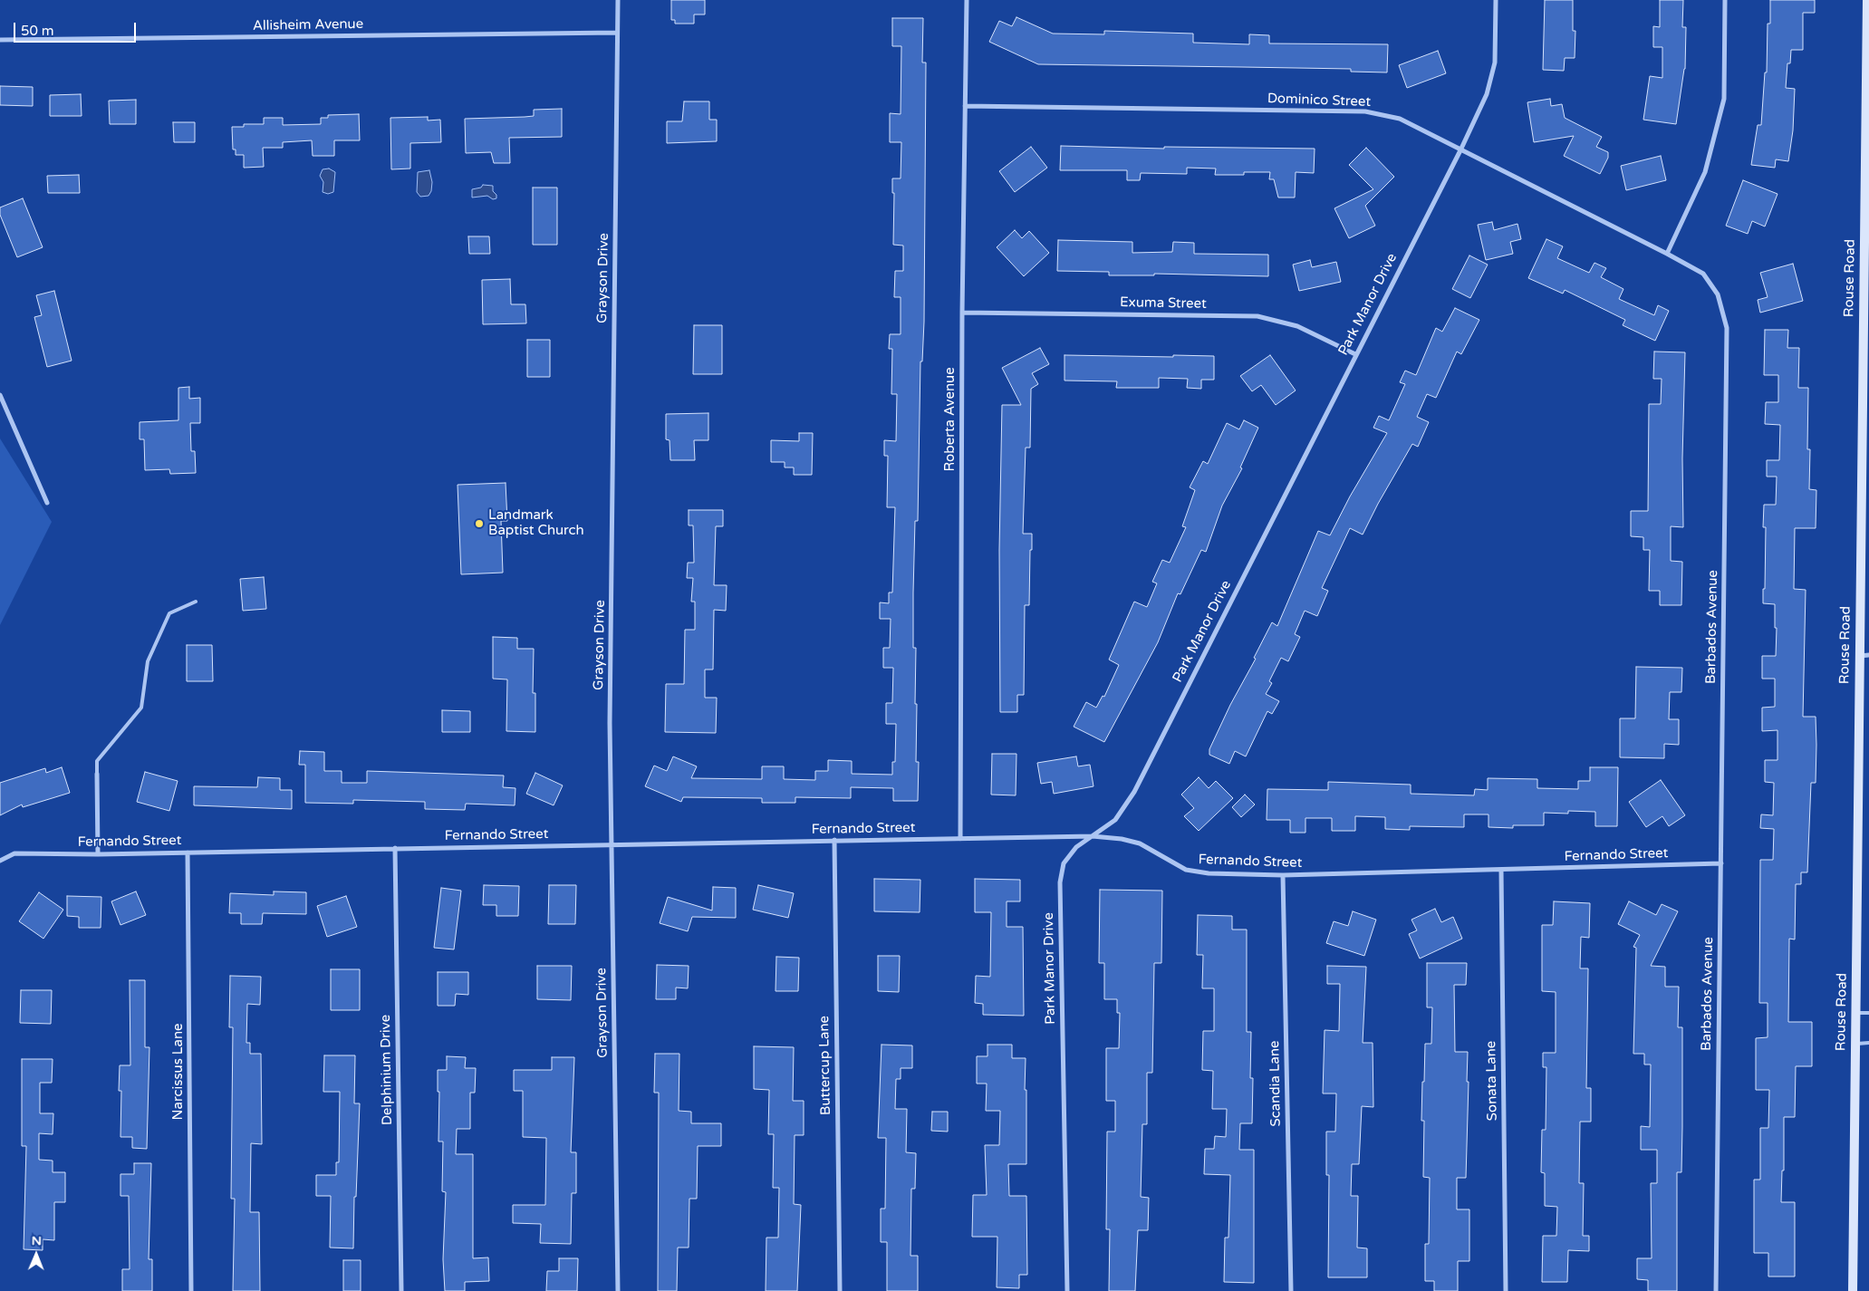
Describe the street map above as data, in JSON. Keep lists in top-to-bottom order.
{
  "streets": {
    "street": [
      "Allisheim Avenue",
      "Dominico Street",
      "Grayson Drive",
      "Rouse Road",
      "Exuma Street",
      "Park Manor Drive",
      "Roberta Avenue",
      "Barbados Avenue",
      "Fernando Street",
      "Buttercup Lane",
      "Delphinium Drive",
      "Narcissus Lane",
      "Sonata Lane",
      "Scandia Lane"
    ]
  },
  "crossings": [
    ["Allisheim Avenue", "Grayson Drive"],
    ["Dominico Street", "Park Manor Drive"],
    ["Dominico Street", "Roberta Avenue"],
    ["Dominico Street", "Barbados Avenue"],
    ["Grayson Drive", "Fernando Street"],
    ["Exuma Street", "Park Manor Drive"],
    ["Exuma Street", "Roberta Avenue"],
    ["Park Manor Drive", "Fernando Street"],
    ["Roberta Avenue", "Fernando Street"],
    ["Barbados Avenue", "Fernando Street"],
    ["Fernando Street", "Buttercup Lane"],
    ["Fernando Street", "Delphinium Drive"],
    ["Fernando Street", "Narcissus Lane"],
    ["Fernando Street", "Sonata Lane"],
    ["Fernando Street", "Scandia Lane"]
  ],
  "places": ["Landmark Baptist Church"],
  "scale_bar": "50 m",
  "north": "top"
}
